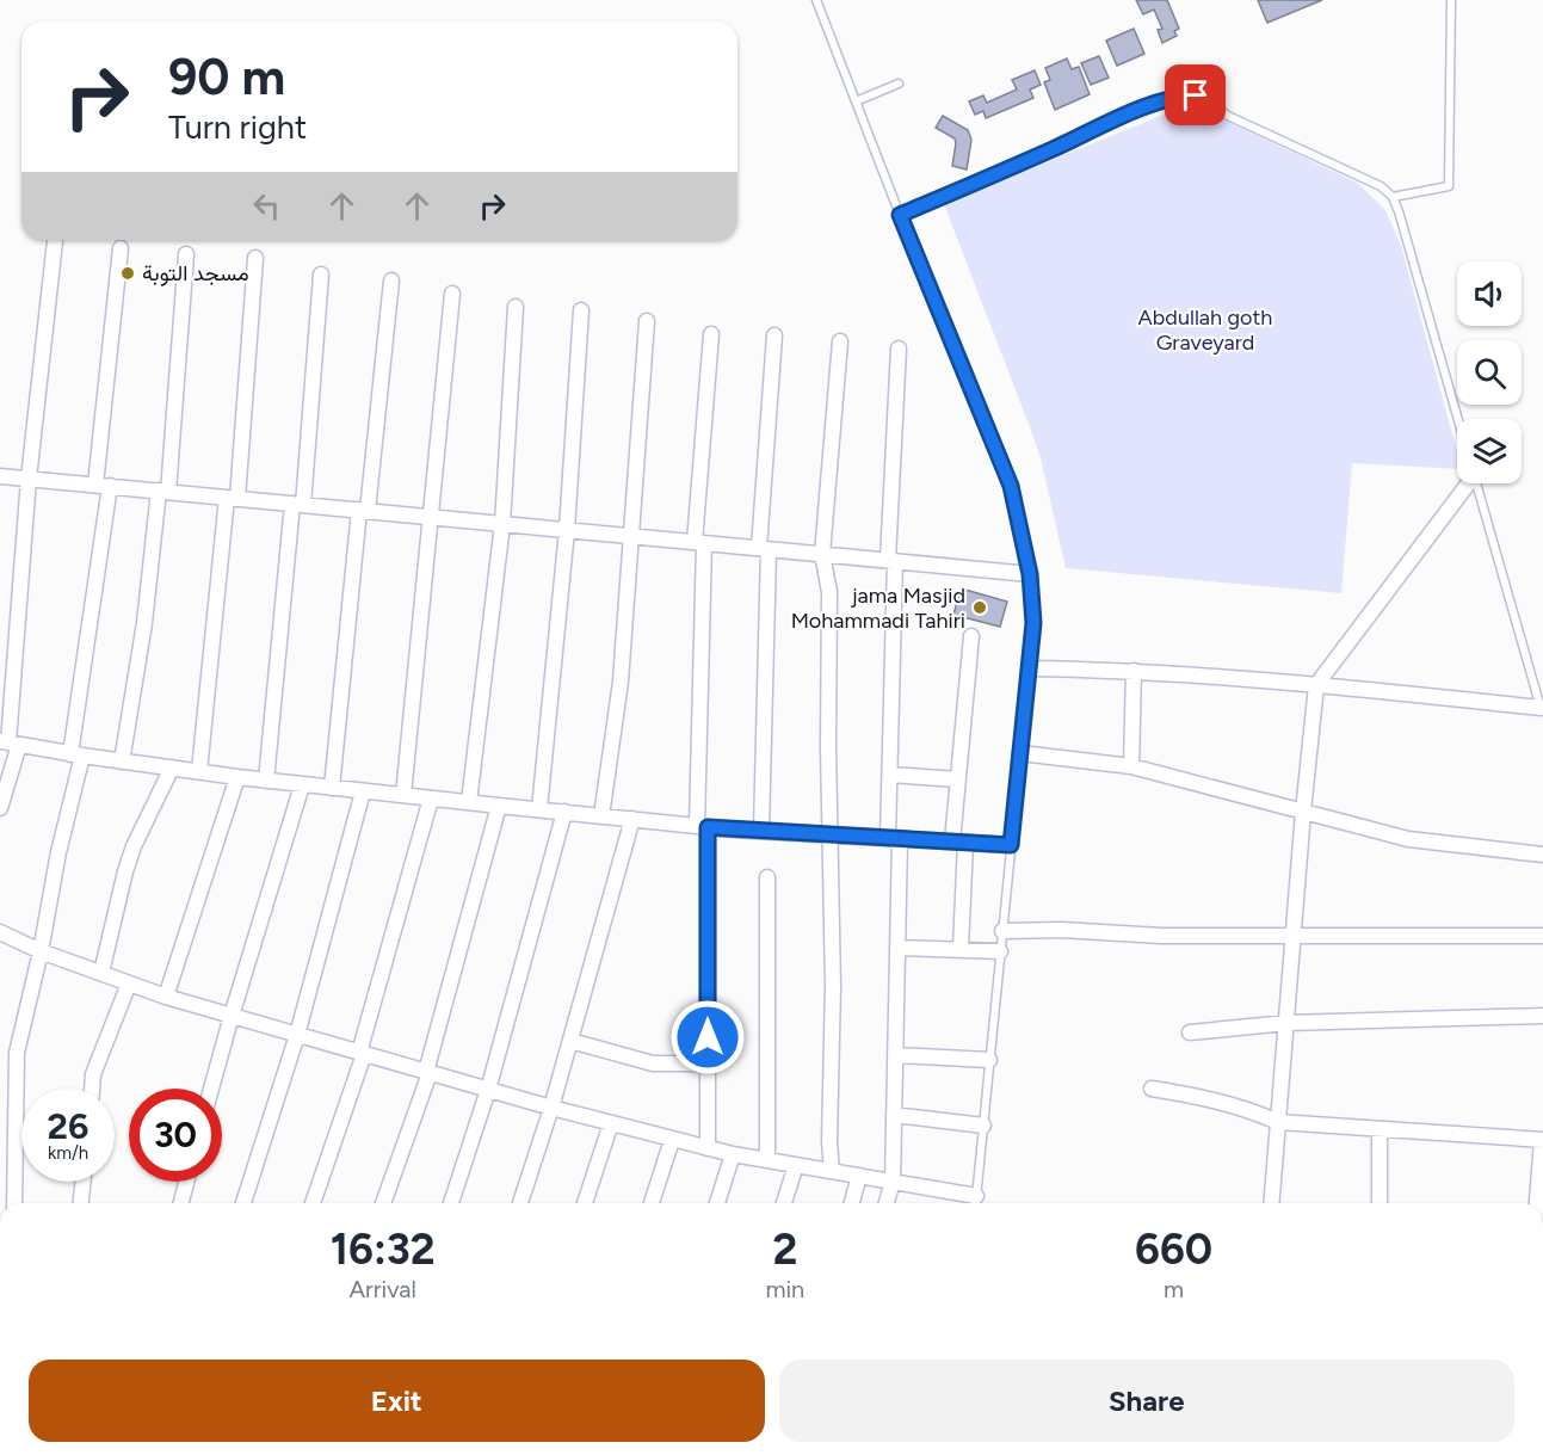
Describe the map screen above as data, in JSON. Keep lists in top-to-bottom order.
{
  "parks": ["Abdullah goth Graveyard"],
  "places": ["مسجد التوبة", "jama Masjid Mohammadi Tahiri"],
  "page": {
    "turn": ["90 m", "Turn right"],
    "speed": "26 km/h",
    "limit": "30",
    "eta": [
      "16:32",
      "Arrival",
      "2",
      "min",
      "660",
      "m"
    ],
    "buttons": ["Exit", "Share"]
  }
}
